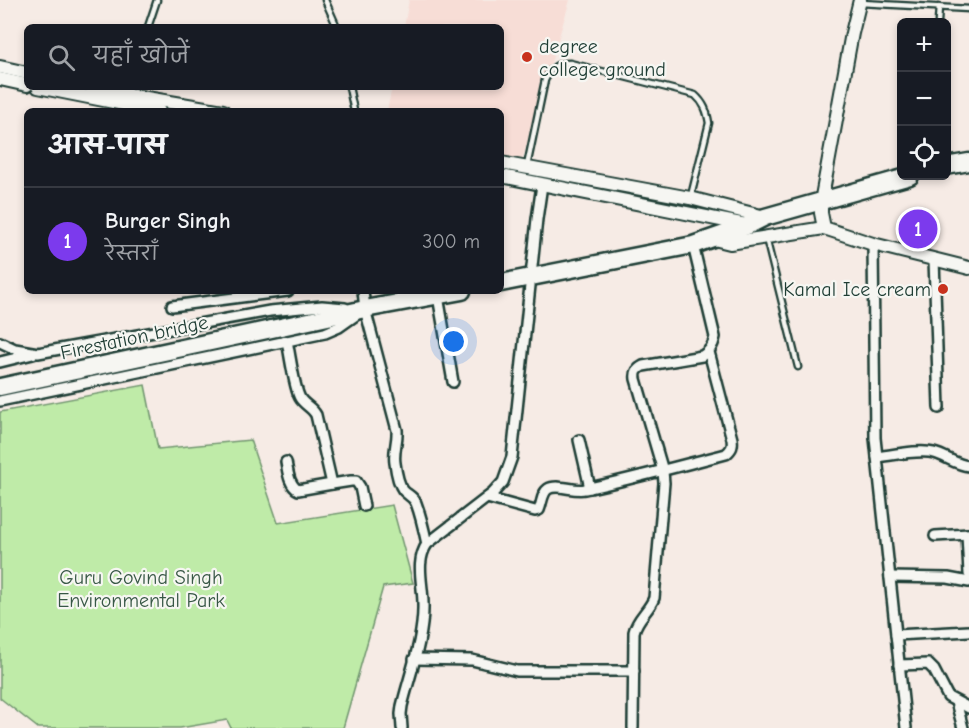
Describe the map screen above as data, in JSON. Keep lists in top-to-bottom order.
{
  "streets": {
    "highway": ["Firestation bridge"]
  },
  "parks": ["Guru Govind Singh Environmental Park"],
  "places": ["degree college ground", "Kamal Ice cream"],
  "page": {
    "map_buttons": ["+", "−"],
    "search": "यहाँ खोजें",
    "heading": "आस-पास",
    "list": [
      {
        "mark": "1",
        "name": "Burger Singh",
        "note": "रेस्तराँ",
        "value": "300 m"
      }
    ],
    "pins": "1"
  }
}
